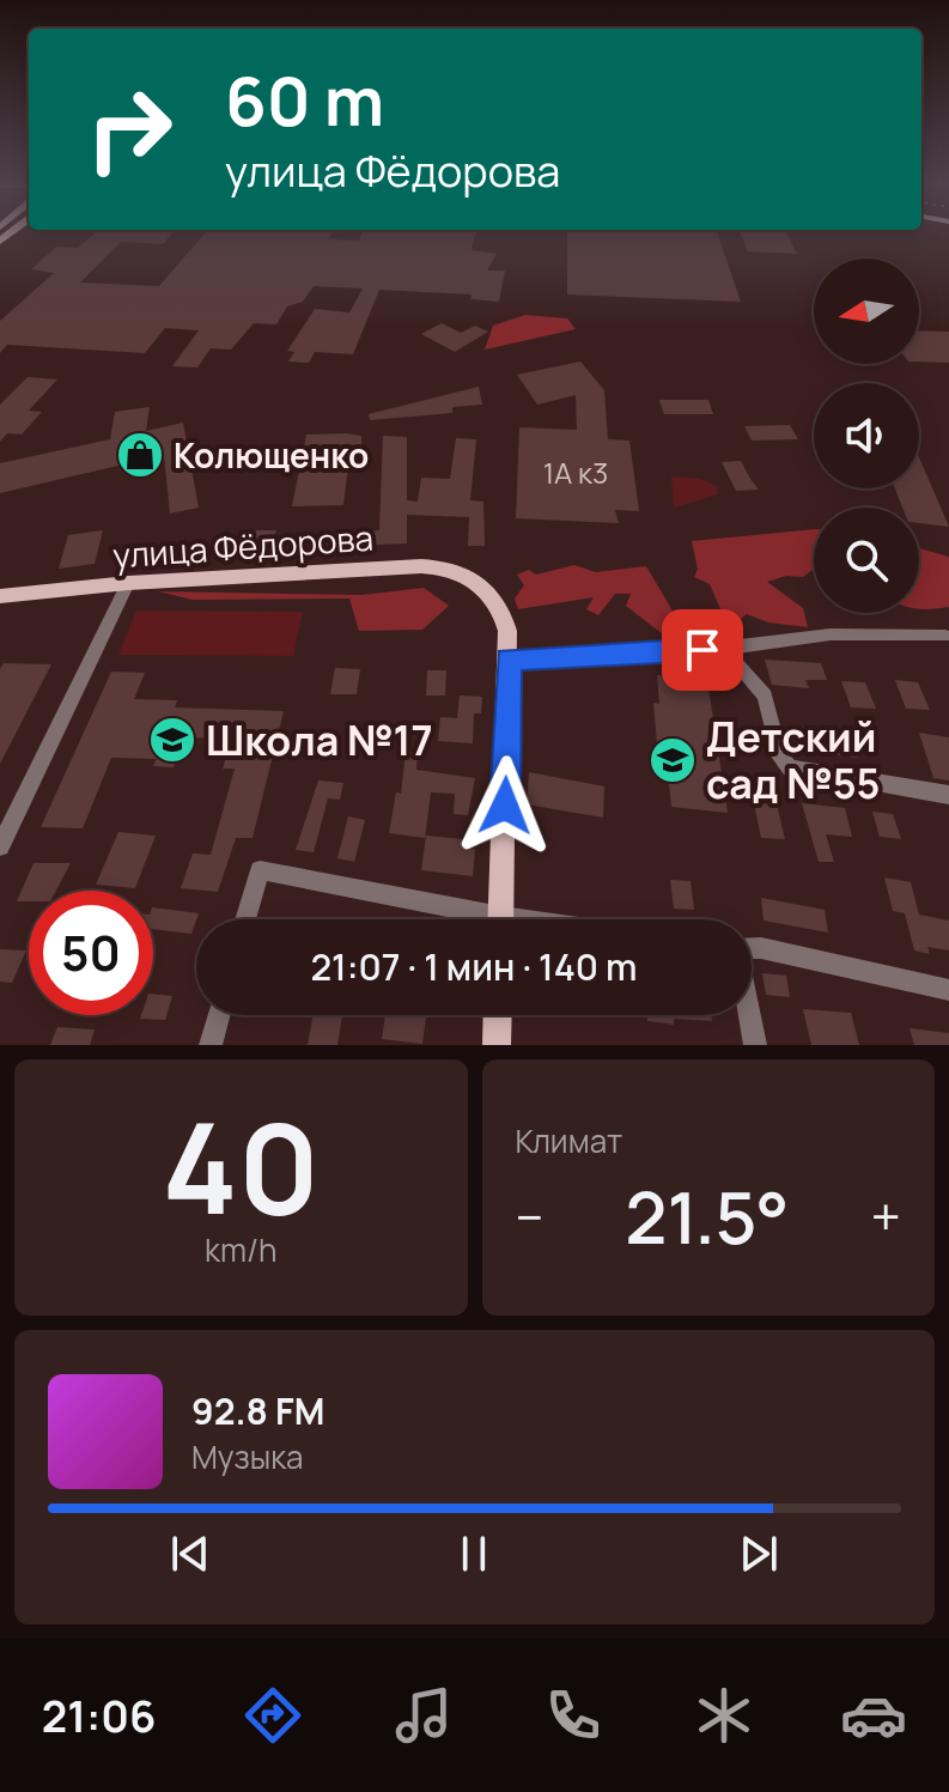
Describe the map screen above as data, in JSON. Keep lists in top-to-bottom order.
{
  "streets": {
    "main road": ["улица Фёдорова"]
  },
  "places": {
    "shop": ["Колющенко"],
    "school or university": ["Школа №17", "Детский сад №55"]
  },
  "house_numbers": ["1А к3"],
  "north": "left",
  "page": {
    "turn": ["60 m", "улица Фёдорова"],
    "limit": "50",
    "trip": "21:07 · 1 мин · 140 m",
    "tile": [
      ["40", "km/h"],
      "Климат"
    ],
    "heat": ["−", "21.5°", "+"],
    "song": ["92.8 FM", "Музыка"],
    "tabs": "21:06"
  }
}
